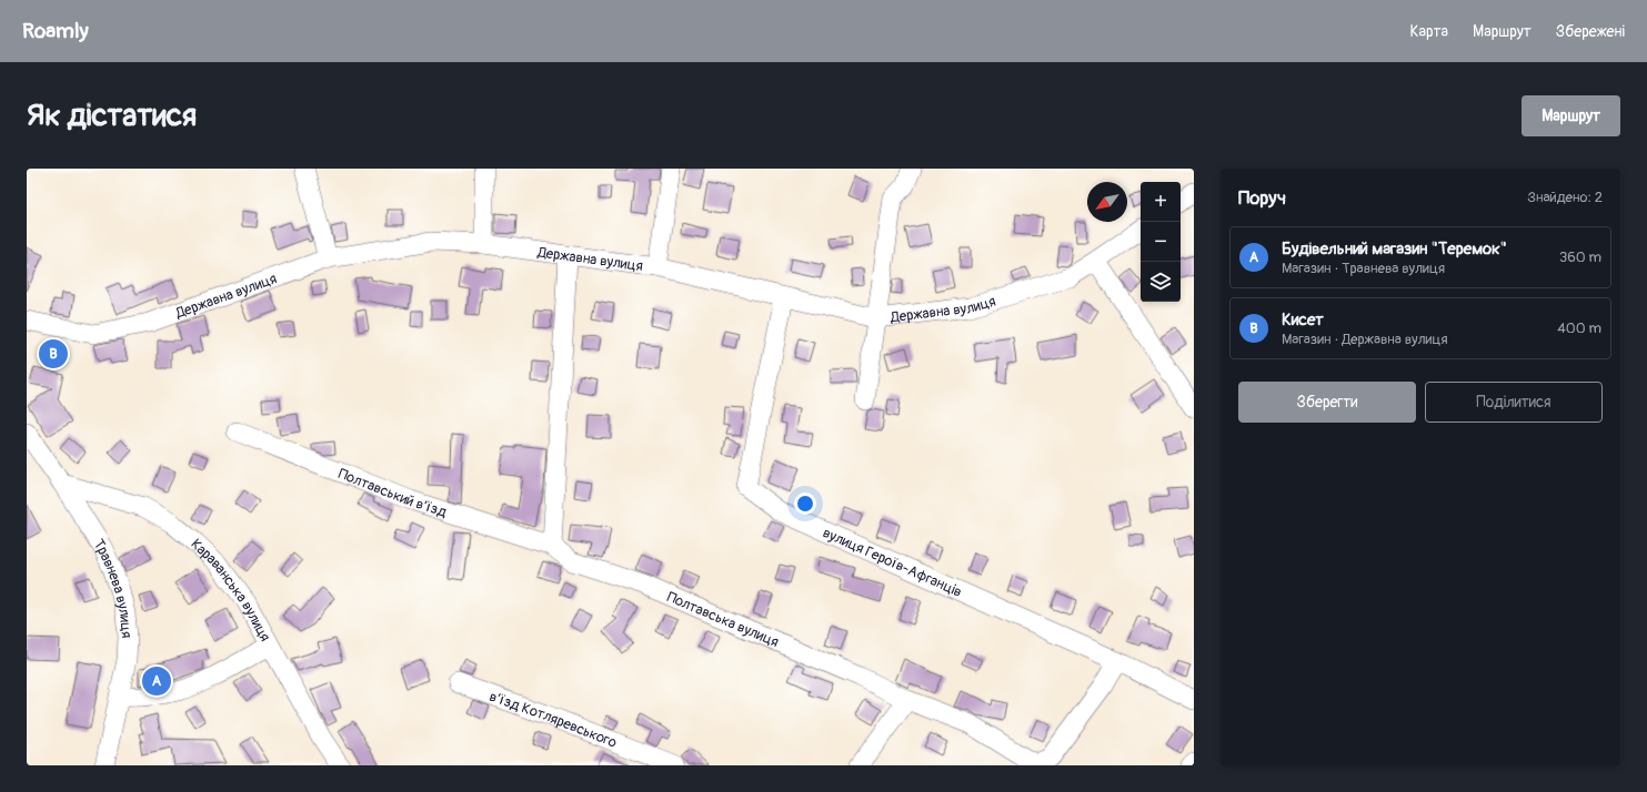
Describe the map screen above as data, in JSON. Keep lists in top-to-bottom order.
{
  "streets": {
    "street": [
      "Державна вулиця",
      "Полтавський в’їзд",
      "вулиця Героїв-Афганців",
      "Травнева вулиця",
      "Караванська вулиця",
      "Полтавська вулиця",
      "в’їзд Котляревського"
    ]
  },
  "crossings": [
    ["Державна вулиця", "вулиця Героїв-Афганців"],
    ["Полтавський в’їзд", "Полтавська вулиця"],
    ["вулиця Героїв-Афганців", "Полтавська вулиця"],
    ["Травнева вулиця", "Караванська вулиця"]
  ],
  "north": "bottom left",
  "page": {
    "header": "Roamly",
    "nav": ["Карта", "Маршрут", "Збережені"],
    "buttons": [
      "Маршрут",
      ["Зберегти", "Поділитися"]
    ],
    "title": "Як дістатися",
    "heading": ["Поруч", "Знайдено: 2"],
    "map_buttons": ["+", "−"],
    "list": [
      {
        "mark": "A",
        "name": "Будівельний магазин \"Теремок\"",
        "note": "Магазин · Травнева вулиця",
        "value": "360 m"
      },
      {
        "mark": "B",
        "name": "Кисет",
        "note": "Магазин · Державна вулиця",
        "value": "400 m"
      }
    ],
    "pins": ["B", "A"]
  }
}
